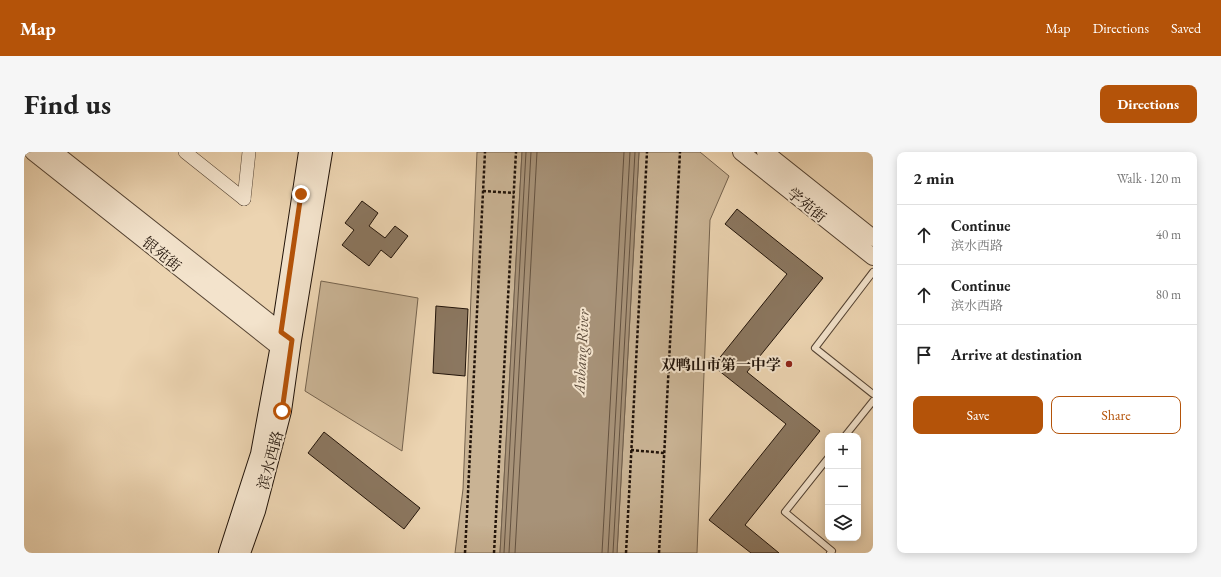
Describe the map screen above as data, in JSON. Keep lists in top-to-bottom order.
{
  "streets": {
    "main road": ["滨水西路"],
    "street": ["学苑街", "银苑街"]
  },
  "crossings": [
    ["银苑街", "滨水西路"]
  ],
  "water": ["Anbang River"],
  "places": ["双鸭山市第一中学"],
  "page": {
    "header": "Map",
    "nav": ["Map", "Directions", "Saved"],
    "buttons": [
      "Directions",
      ["Save", "Share"]
    ],
    "title": "Find us",
    "heading": ["2 min", "Walk · 120 m"],
    "list": [
      ["Continue", "滨水西路", "40 m"],
      ["Continue", "滨水西路", "80 m"],
      "Arrive at destination"
    ],
    "map_buttons": ["+", "−"]
  }
}
